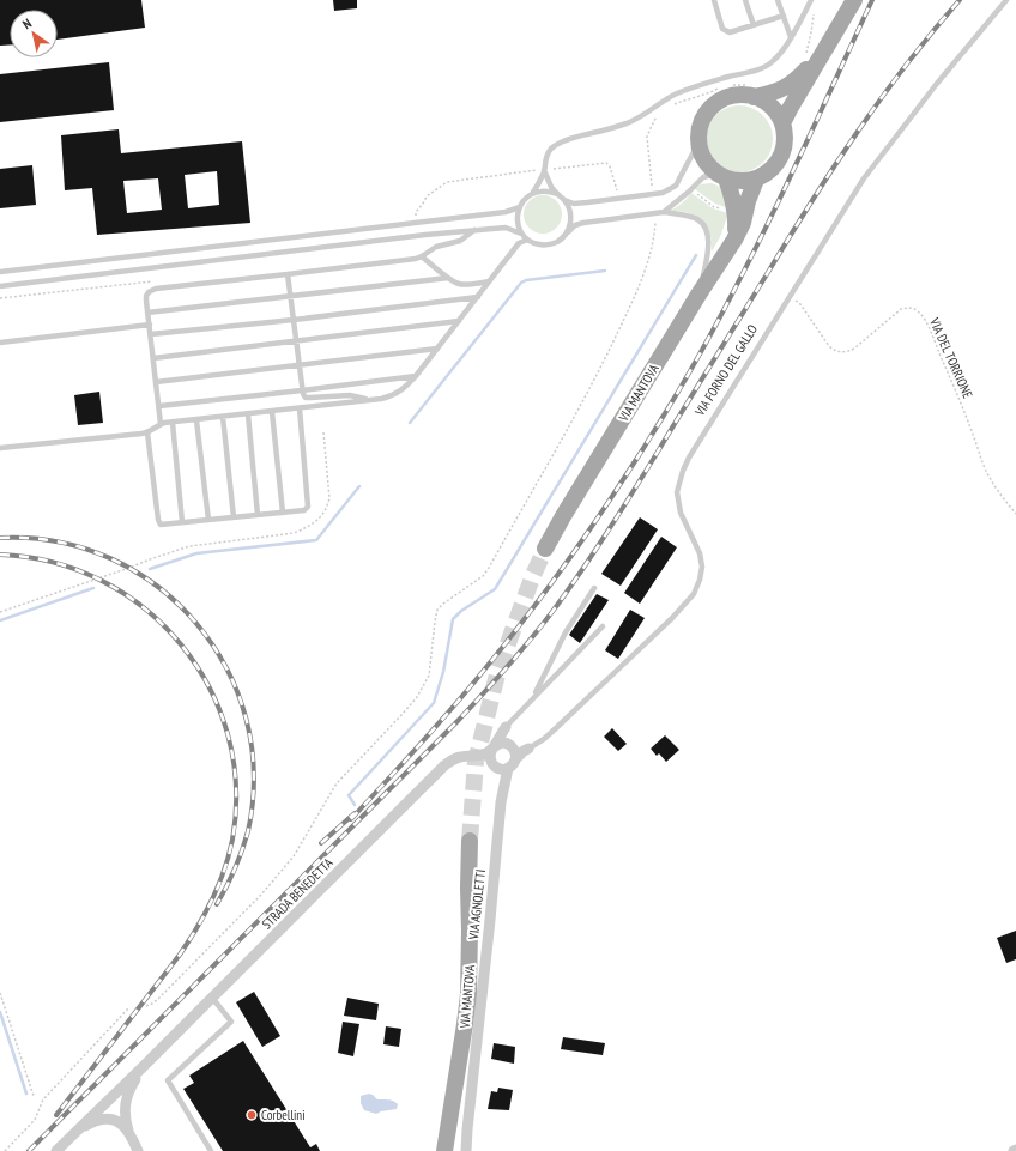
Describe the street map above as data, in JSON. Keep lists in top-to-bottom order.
{
  "streets": {
    "main road": ["VIA MANTOVA"],
    "street": ["VIA FORNO DEL GALLO", "STRADA BENEDETTA", "VIA AGNOLETTI"],
    "path": ["VIA DEL TORRIONE"]
  },
  "crossings": [
    ["VIA DEL TORRIONE", "VIA FORNO DEL GALLO"],
    ["VIA FORNO DEL GALLO", "STRADA BENEDETTA"],
    ["VIA FORNO DEL GALLO", "VIA AGNOLETTI"],
    ["STRADA BENEDETTA", "VIA AGNOLETTI"]
  ],
  "places": ["Corbellini"],
  "north": "top left"
}
